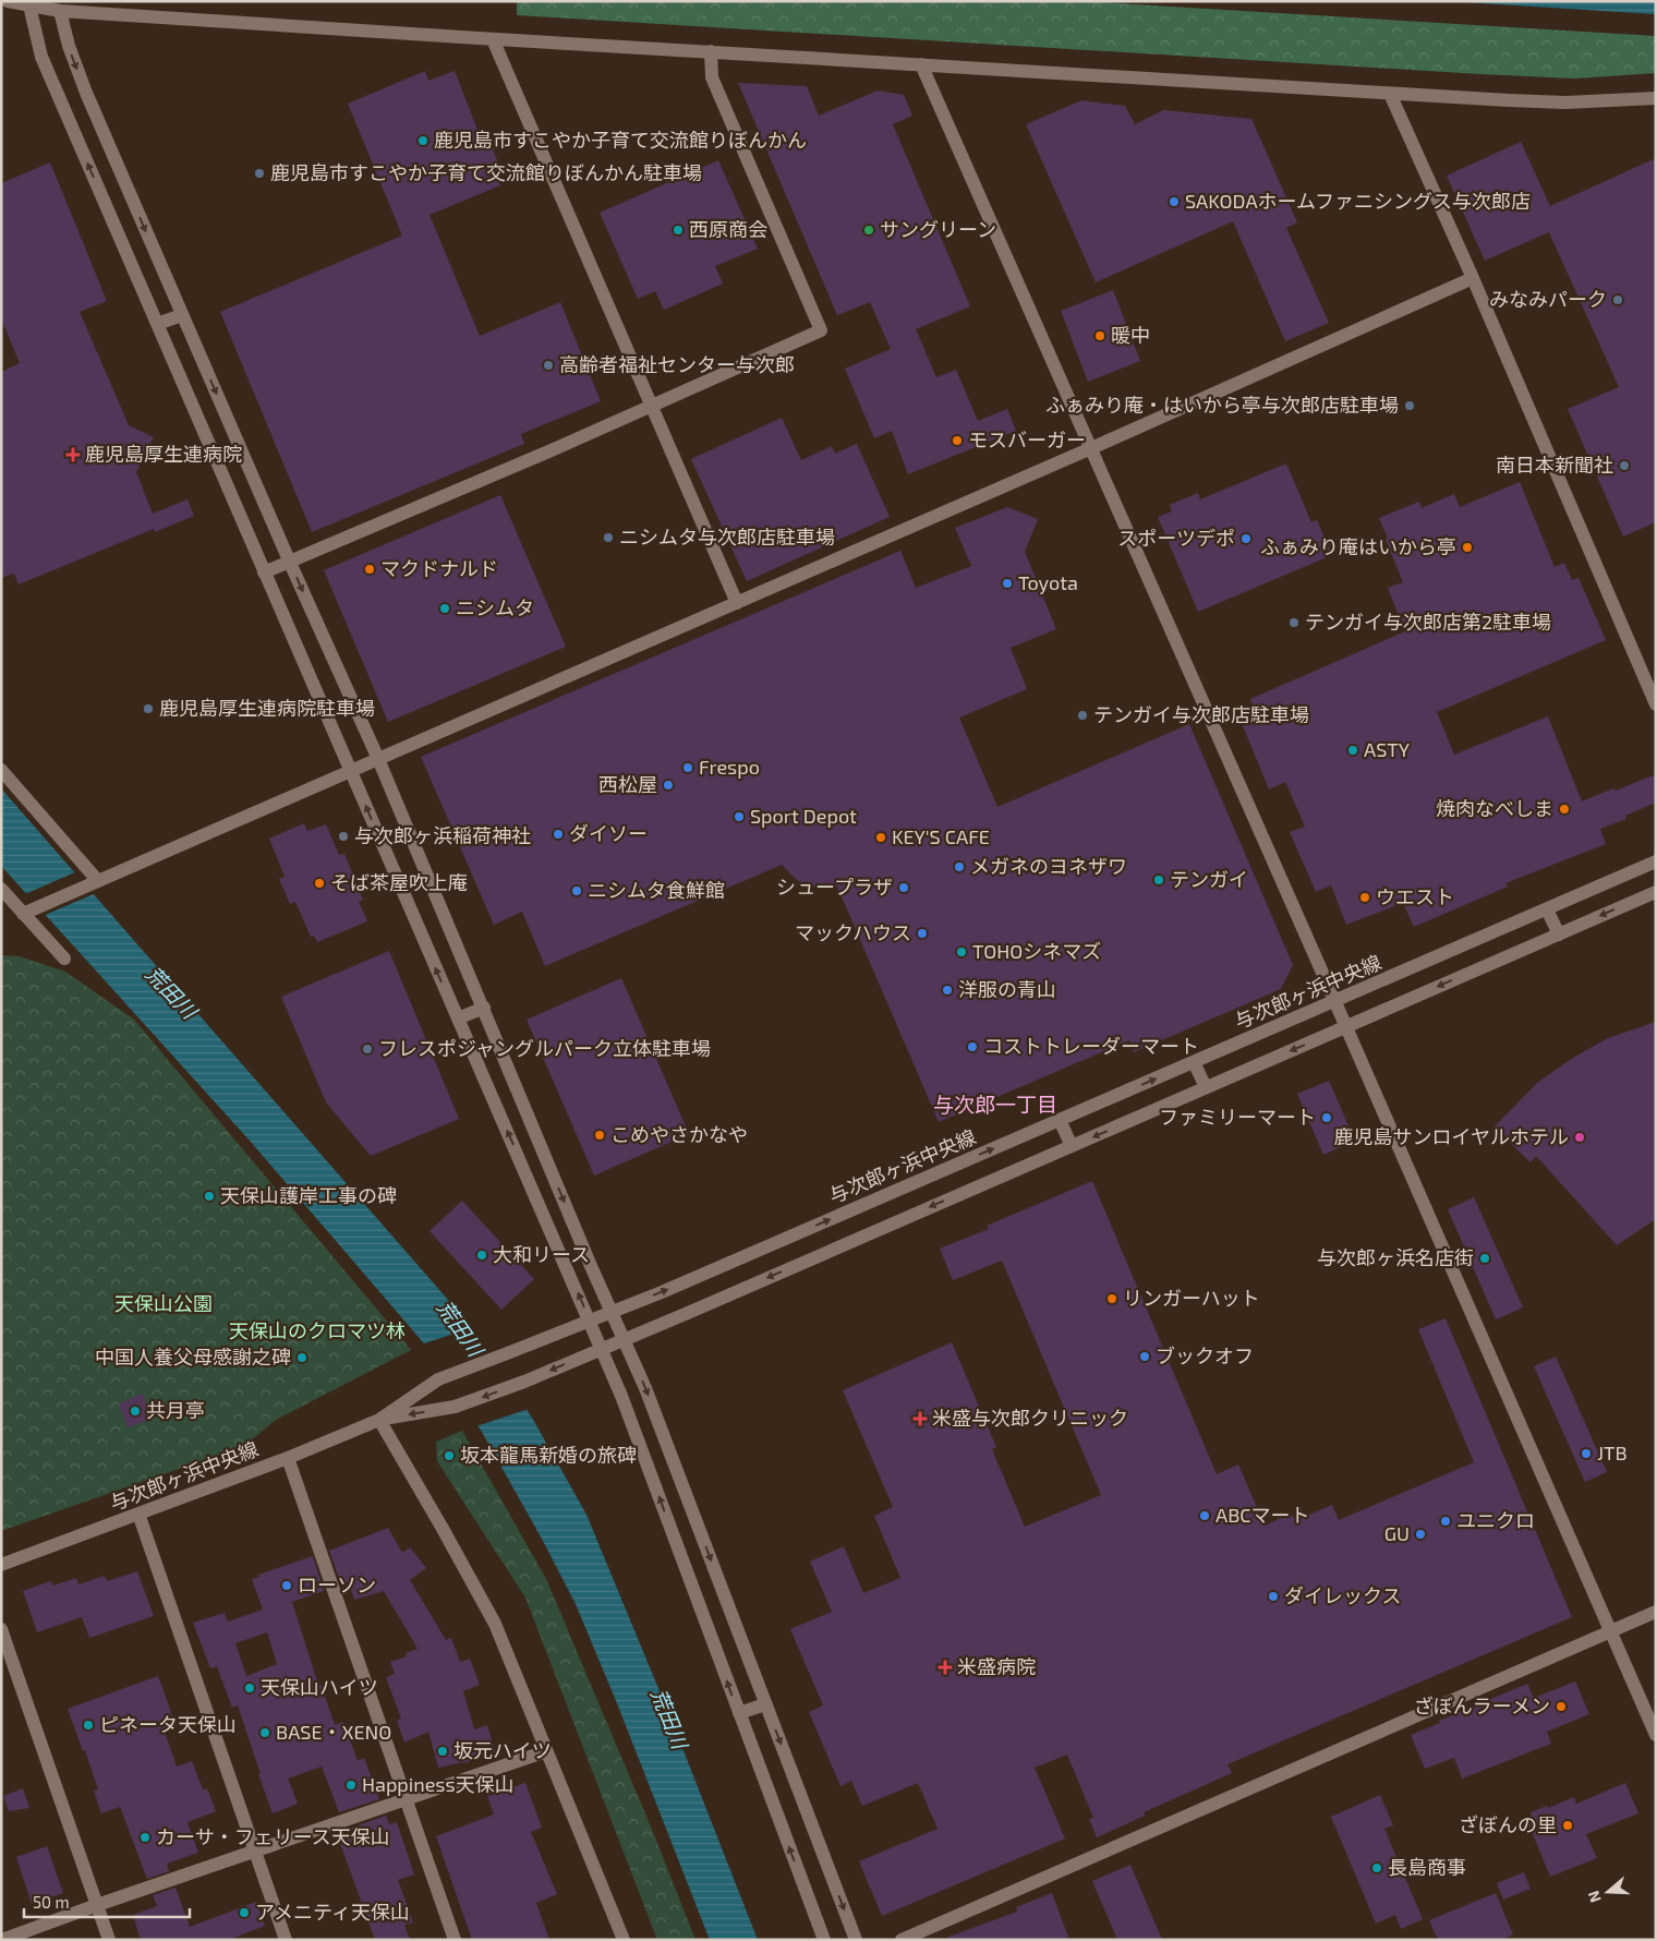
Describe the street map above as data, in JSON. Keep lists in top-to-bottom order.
{
  "streets": {
    "street": ["与次郎ヶ浜中央線"]
  },
  "districts": ["与次郎一丁目"],
  "water": ["荒田川"],
  "parks": ["天保山公園", "天保山のクロマツ林"],
  "places": {
    "other": [
      "鹿児島市すこやか子育て交流館りぼんかん",
      "鹿児島市すこやか子育て交流館りぼんかん駐車場",
      "SAKODAホームファニシングス与次郎店",
      "西原商会",
      "サングリーン",
      "みなみパーク",
      "暖中",
      "高齢者福祉センター与次郎",
      "ふぁみり庵・はいから亭与次郎店駐車場",
      "モスバーガー",
      "南日本新聞社",
      "ニシムタ与次郎店駐車場",
      "スポーツデポ",
      "ふぁみり庵はいから亭",
      "マクドナルド",
      "Toyota",
      "ニシムタ",
      "テンガイ与次郎店第2駐車場",
      "鹿児島厚生連病院駐車場",
      "テンガイ与次郎店駐車場",
      "ASTY",
      "Frespo",
      "西松屋",
      "焼肉なべしま",
      "Sport Depot",
      "ダイソー",
      "与次郎ヶ浜稲荷神社",
      "KEY'S CAFE",
      "メガネのヨネザワ",
      "テンガイ",
      "そば茶屋吹上庵",
      "シュープラザ",
      "ニシムタ食鮮館",
      "ウエスト",
      "マックハウス",
      "TOHOシネマズ",
      "洋服の青山",
      "コストトレーダーマート",
      "フレスポジャングルパーク立体駐車場",
      "ファミリーマート",
      "こめやさかなや",
      "鹿児島サンロイヤルホテル",
      "天保山護岸工事の碑",
      "大和リース",
      "与次郎ヶ浜名店街",
      "リンガーハット",
      "ブックオフ",
      "中国人養父母感謝之碑",
      "共月亭",
      "JTB",
      "坂本龍馬新婚の旅碑",
      "ABCマート",
      "ユニクロ",
      "GU",
      "ローソン",
      "ダイレックス",
      "天保山ハイツ",
      "ざぼんラーメン",
      "ピネータ天保山",
      "BASE・XENO",
      "坂元ハイツ",
      "Happiness天保山",
      "ざぼんの里",
      "カーサ・フェリース天保山",
      "長島商事",
      "アメニティ天保山"
    ],
    "health": ["鹿児島厚生連病院", "米盛与次郎クリニック", "米盛病院"]
  },
  "scale_bar": "50 m",
  "north": "left"
}
